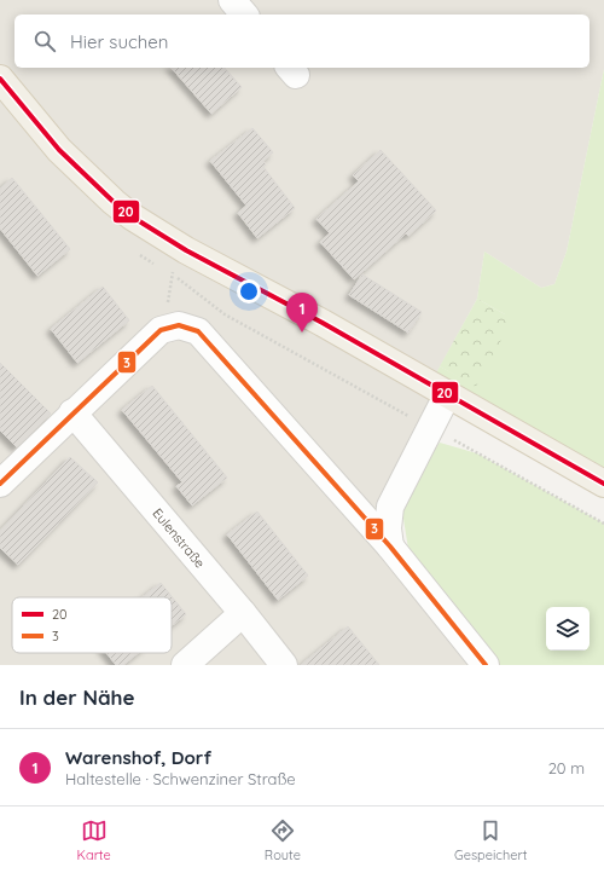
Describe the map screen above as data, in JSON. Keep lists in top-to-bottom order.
{
  "streets": {
    "street": ["Eulenstraße"]
  },
  "lines": ["transit line 20", "transit line 3"],
  "legend": ["20", "3"],
  "page": {
    "search": "Hier suchen",
    "pins": "1",
    "heading": "In der Nähe",
    "list": [
      {
        "mark": "1",
        "name": "Warenshof, Dorf",
        "note": "Haltestelle · Schwenziner Straße",
        "value": "20 m"
      }
    ],
    "nav": ["Karte", "Route", "Gespeichert"]
  }
}
